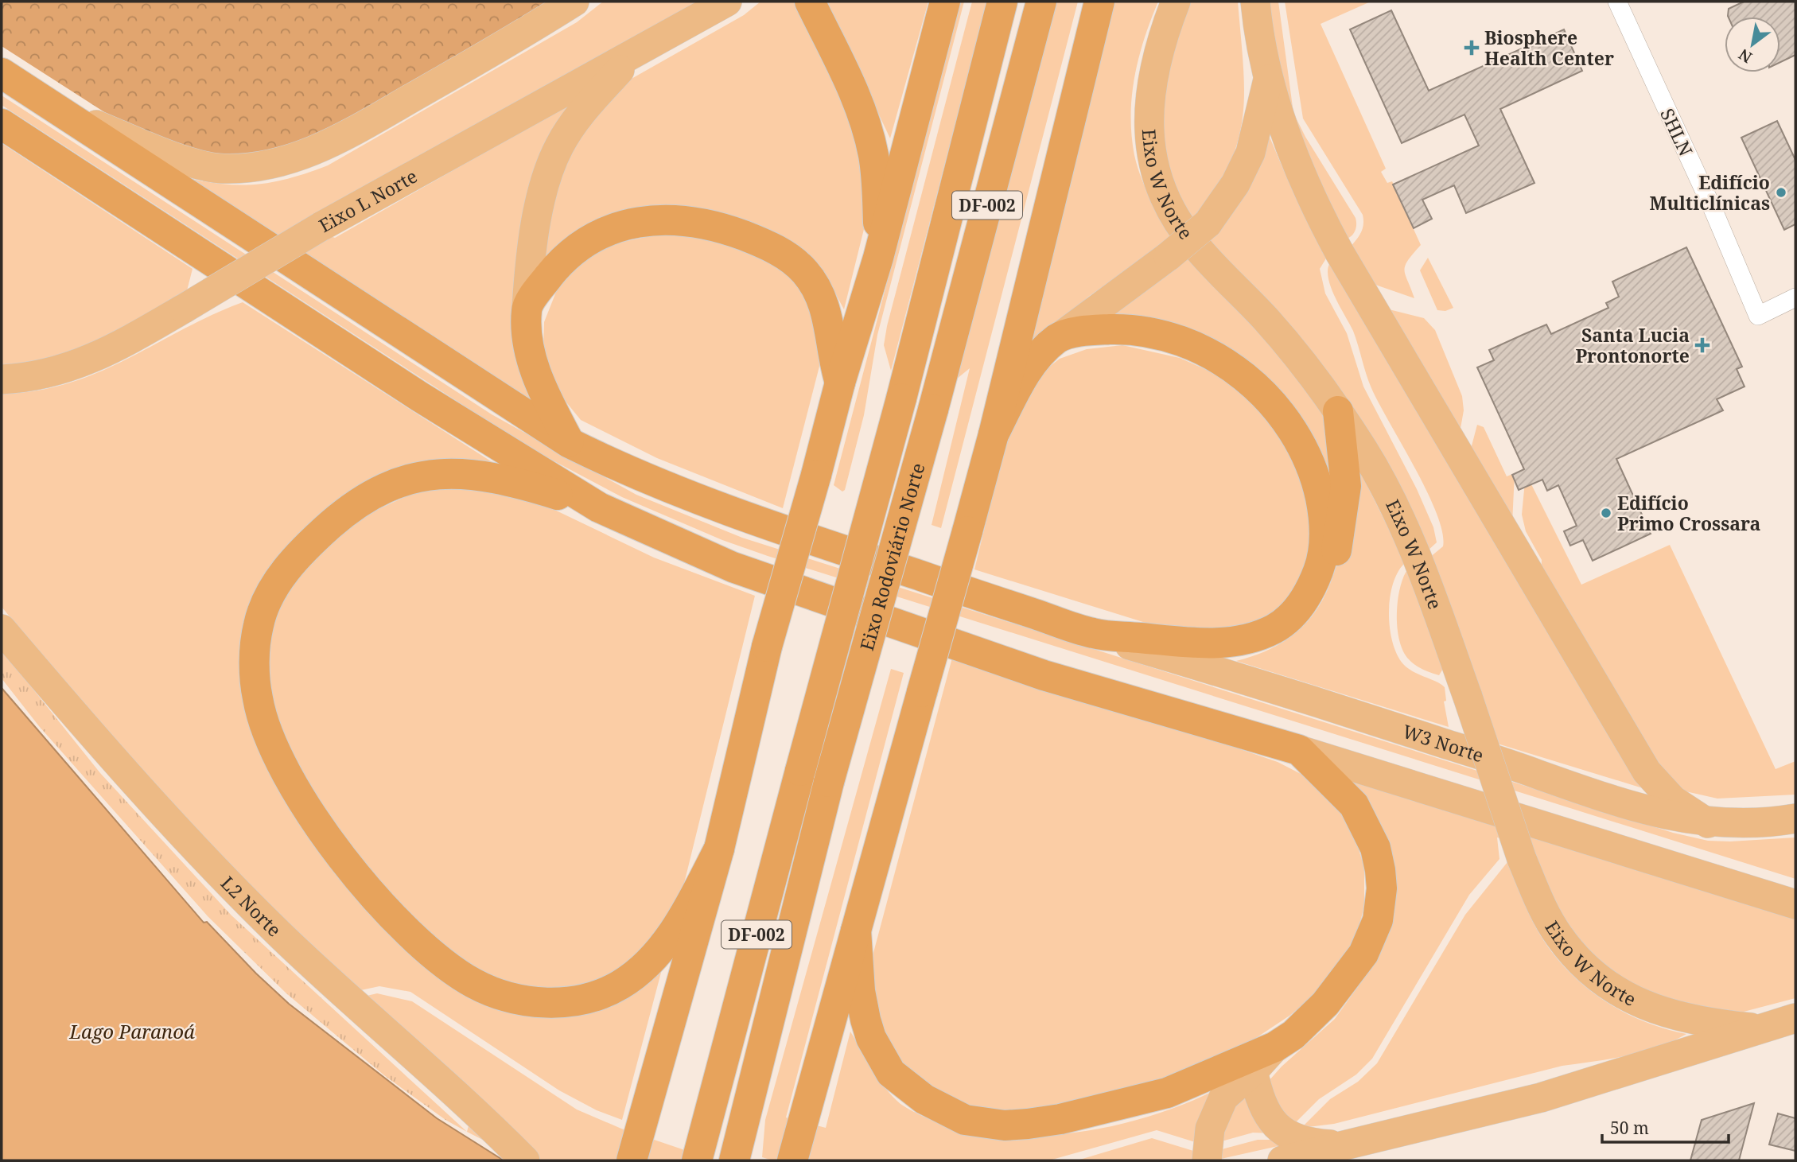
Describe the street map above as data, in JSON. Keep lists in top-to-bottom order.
{
  "streets": {
    "highway": ["DF-002", "Eixo Rodoviário Norte"],
    "main road": [
      "Eixo W Norte",
      "Eixo L Norte",
      "W3 Norte",
      "L2 Norte"
    ],
    "street": ["SHLN"]
  },
  "water": ["Lago Paranoá"],
  "places": {
    "health": ["Biosphere Health Center", "Santa Lucia Prontonorte"],
    "other": ["Edifício Multiclínicas", "Edifício Primo Crossara"]
  },
  "scale_bar": "50 m",
  "north": "bottom left"
}
